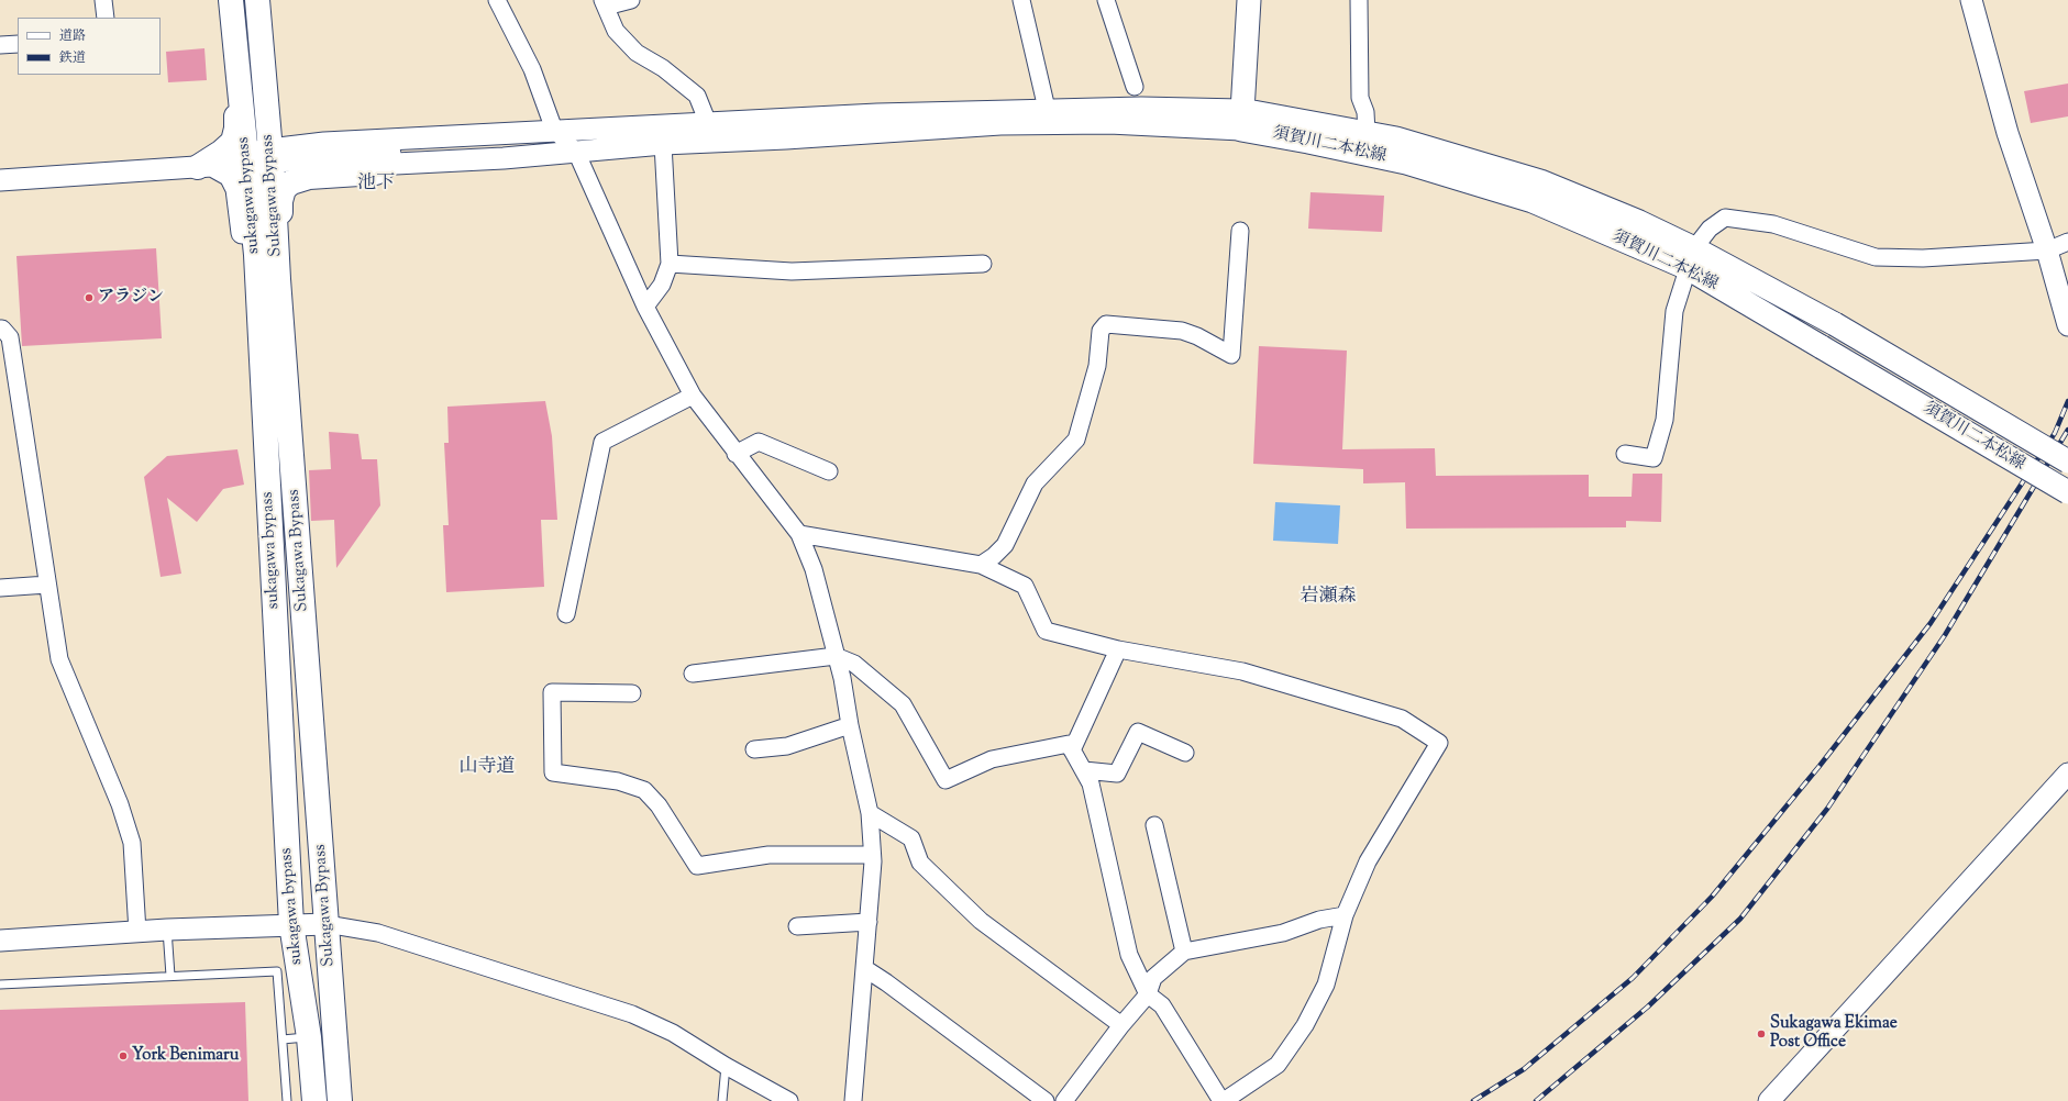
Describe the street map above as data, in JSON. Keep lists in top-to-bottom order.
{
  "streets": {
    "highway": ["sukagawa bypass", "Sukagawa Bypass"],
    "main road": ["須賀川二本松線"]
  },
  "crossings": [
    ["sukagawa bypass", "Sukagawa Bypass"]
  ],
  "districts": ["池下", "岩瀬森", "山寺道"],
  "places": ["アラジン", "Sukagawa Ekimae Post Office", "York Benimaru"],
  "legend": ["道路", "鉄道"]
}
